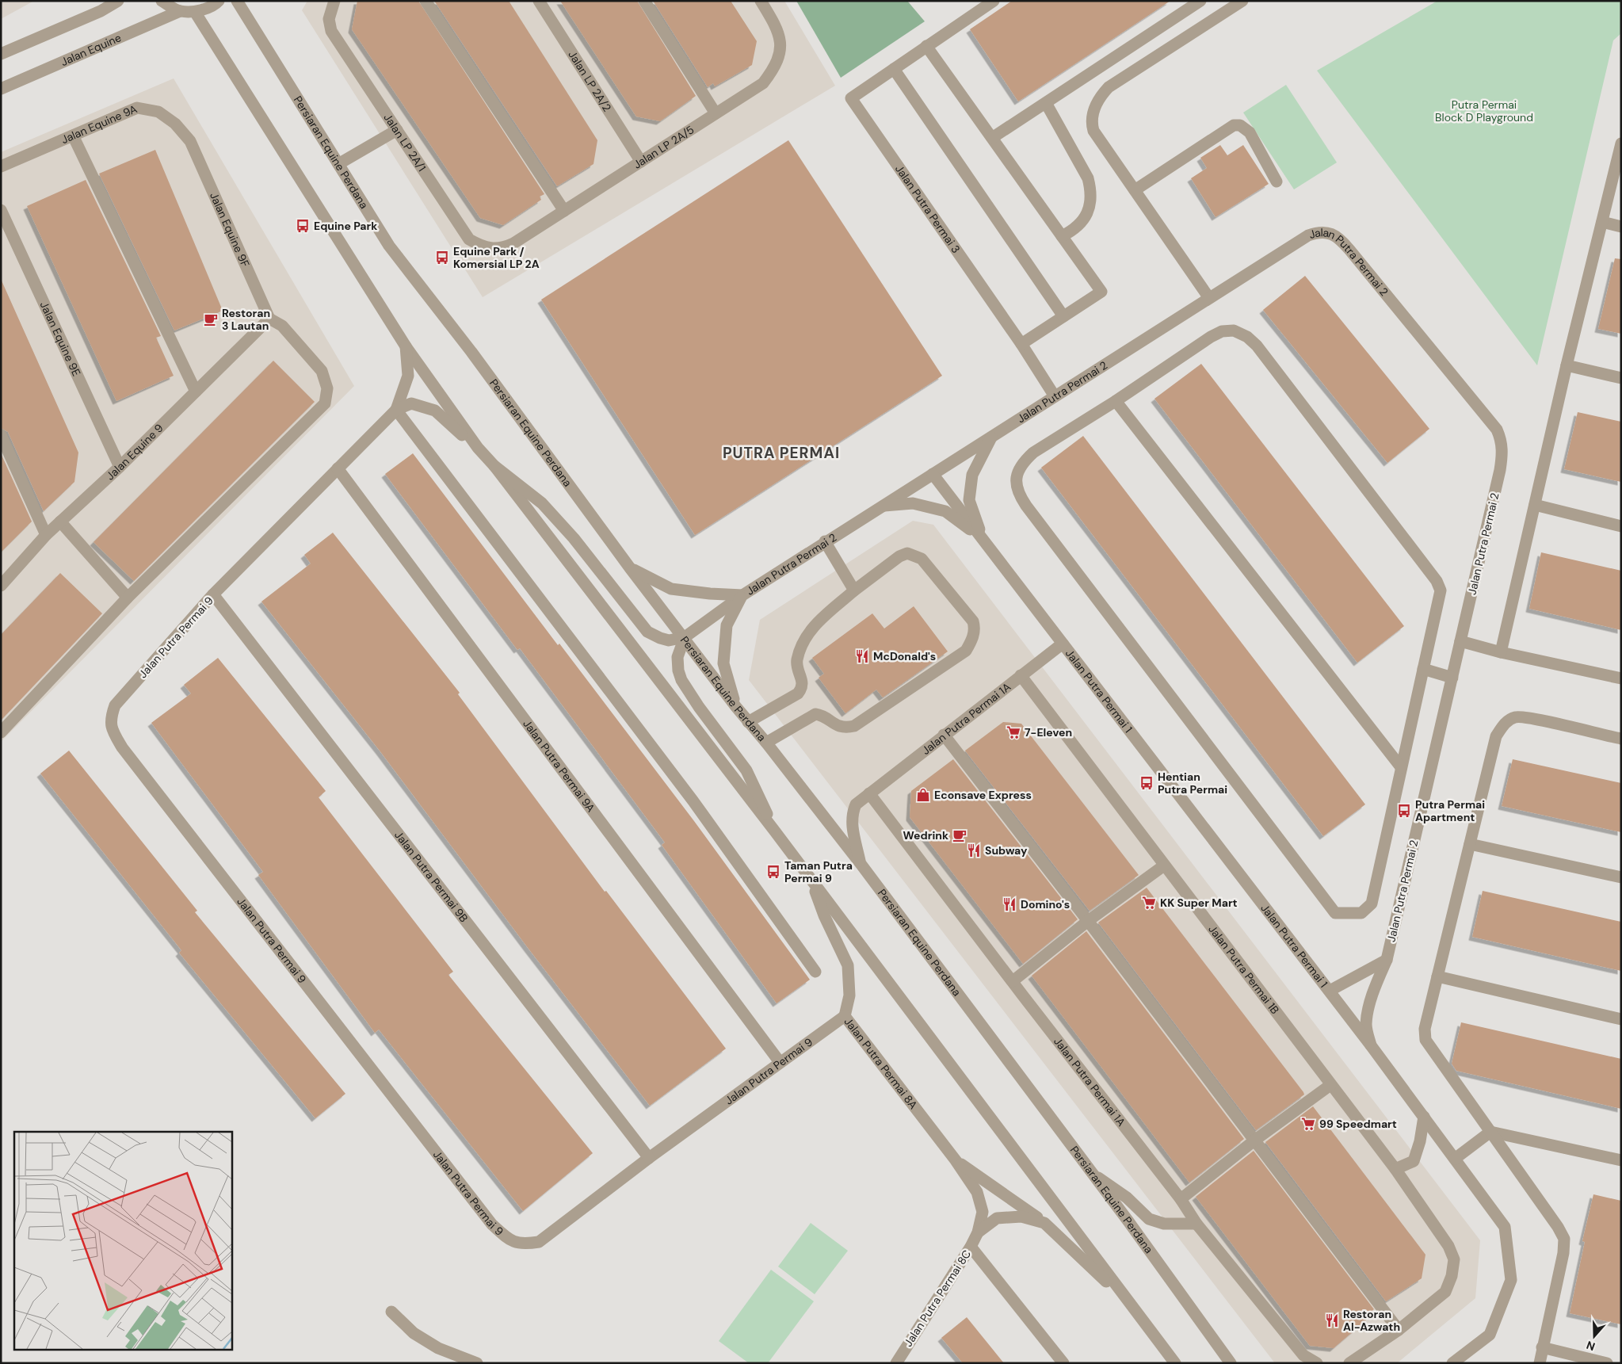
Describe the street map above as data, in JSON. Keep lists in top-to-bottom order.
{
  "streets": {
    "street": [
      "Jalan Equine",
      "Jalan LP 2A/2",
      "Jalan Equine 9A",
      "Jalan LP 2A/1",
      "Jalan LP 2A/5",
      "Persiaran Equine Perdana",
      "Jalan Putra Permai 3",
      "Jalan Equine 9F",
      "Jalan Putra Permai 2",
      "Jalan Equine 9E",
      "Jalan Equine 9",
      "Jalan Putra Permai 9",
      "Jalan Putra Permai 1",
      "Jalan Putra Permai 1A",
      "Jalan Putra Permai 9A",
      "Jalan Putra Permai 9B",
      "Jalan Putra Permai 1B",
      "Jalan Putra Permai 8A",
      "Jalan Putra Permai 8C"
    ]
  },
  "crossings": [
    ["Jalan LP 2A/2", "Jalan LP 2A/5"],
    ["Jalan Equine 9A", "Jalan Equine 9F"],
    ["Jalan LP 2A/1", "Jalan LP 2A/5"],
    ["Persiaran Equine Perdana", "Jalan Putra Permai 2"],
    ["Persiaran Equine Perdana", "Jalan Putra Permai 1A"],
    ["Jalan Putra Permai 3", "Jalan Putra Permai 2"],
    ["Jalan Equine 9F", "Jalan Equine 9"],
    ["Jalan Putra Permai 2", "Jalan Putra Permai 1"],
    ["Jalan Equine 9E", "Jalan Equine 9"],
    ["Jalan Putra Permai 9", "Jalan Putra Permai 9A"],
    ["Jalan Putra Permai 9", "Jalan Putra Permai 9B"],
    ["Jalan Putra Permai 9", "Jalan Putra Permai 8A"],
    ["Jalan Putra Permai 1", "Jalan Putra Permai 1A"],
    ["Jalan Putra Permai 1A", "Jalan Putra Permai 1B"],
    ["Jalan Putra Permai 8A", "Jalan Putra Permai 8C"]
  ],
  "districts": ["PUTRA PERMAI"],
  "parks": ["Putra Permai Block D Playground"],
  "places": {
    "bus stop": [
      "Equine Park",
      "Equine Park / Komersial LP 2A",
      "Hentian Putra Permai",
      "Putra Permai Apartment",
      "Taman Putra Permai 9"
    ],
    "cafe": ["Restoran 3 Lautan", "Wedrink"],
    "restaurant": [
      "McDonald's",
      "Subway",
      "Domino's",
      "Restoran Al-Azwath"
    ],
    "supermarket": ["7-Eleven", "KK Super Mart", "99 Speedmart"],
    "shop": ["Econsave Express"]
  },
  "north": "bottom"
}
